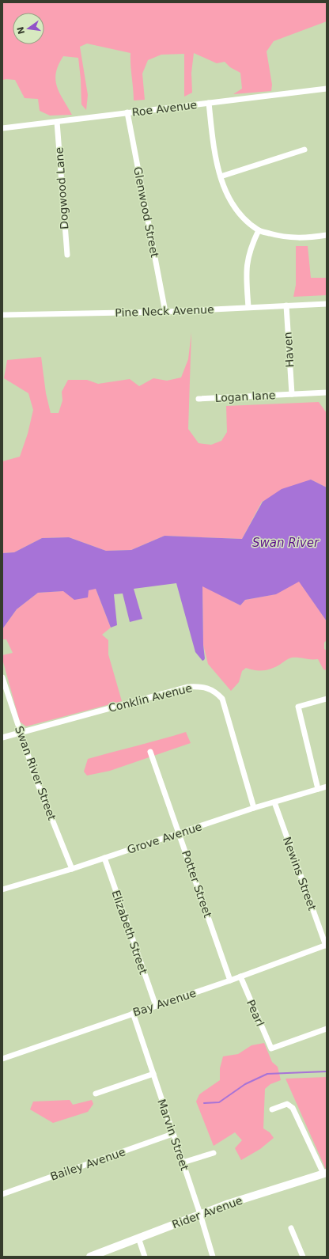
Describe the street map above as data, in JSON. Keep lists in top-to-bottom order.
{
  "streets": {
    "street": [
      "Roe Avenue",
      "Dogwood Lane",
      "Glenwood Street",
      "Pine Neck Avenue",
      "Haven",
      "Logan lane",
      "Conklin Avenue",
      "Swan River Street",
      "Grove Avenue",
      "Newins Street",
      "Potter Street",
      "Elizabeth Street",
      "Bay Avenue",
      "Pearl",
      "Marvin Street",
      "Bailey Avenue",
      "Rider Avenue"
    ]
  },
  "crossings": [
    ["Roe Avenue", "Dogwood Lane"],
    ["Roe Avenue", "Glenwood Street"],
    ["Glenwood Street", "Pine Neck Avenue"],
    ["Pine Neck Avenue", "Haven"],
    ["Haven", "Logan lane"],
    ["Conklin Avenue", "Swan River Street"],
    ["Conklin Avenue", "Grove Avenue"],
    ["Swan River Street", "Grove Avenue"],
    ["Grove Avenue", "Newins Street"],
    ["Grove Avenue", "Potter Street"],
    ["Grove Avenue", "Elizabeth Street"],
    ["Newins Street", "Bay Avenue"],
    ["Potter Street", "Bay Avenue"],
    ["Elizabeth Street", "Bay Avenue"],
    ["Bay Avenue", "Pearl"],
    ["Bay Avenue", "Marvin Street"],
    ["Marvin Street", "Bailey Avenue"],
    ["Marvin Street", "Rider Avenue"]
  ],
  "water": ["Swan River"],
  "north": "left"
}
